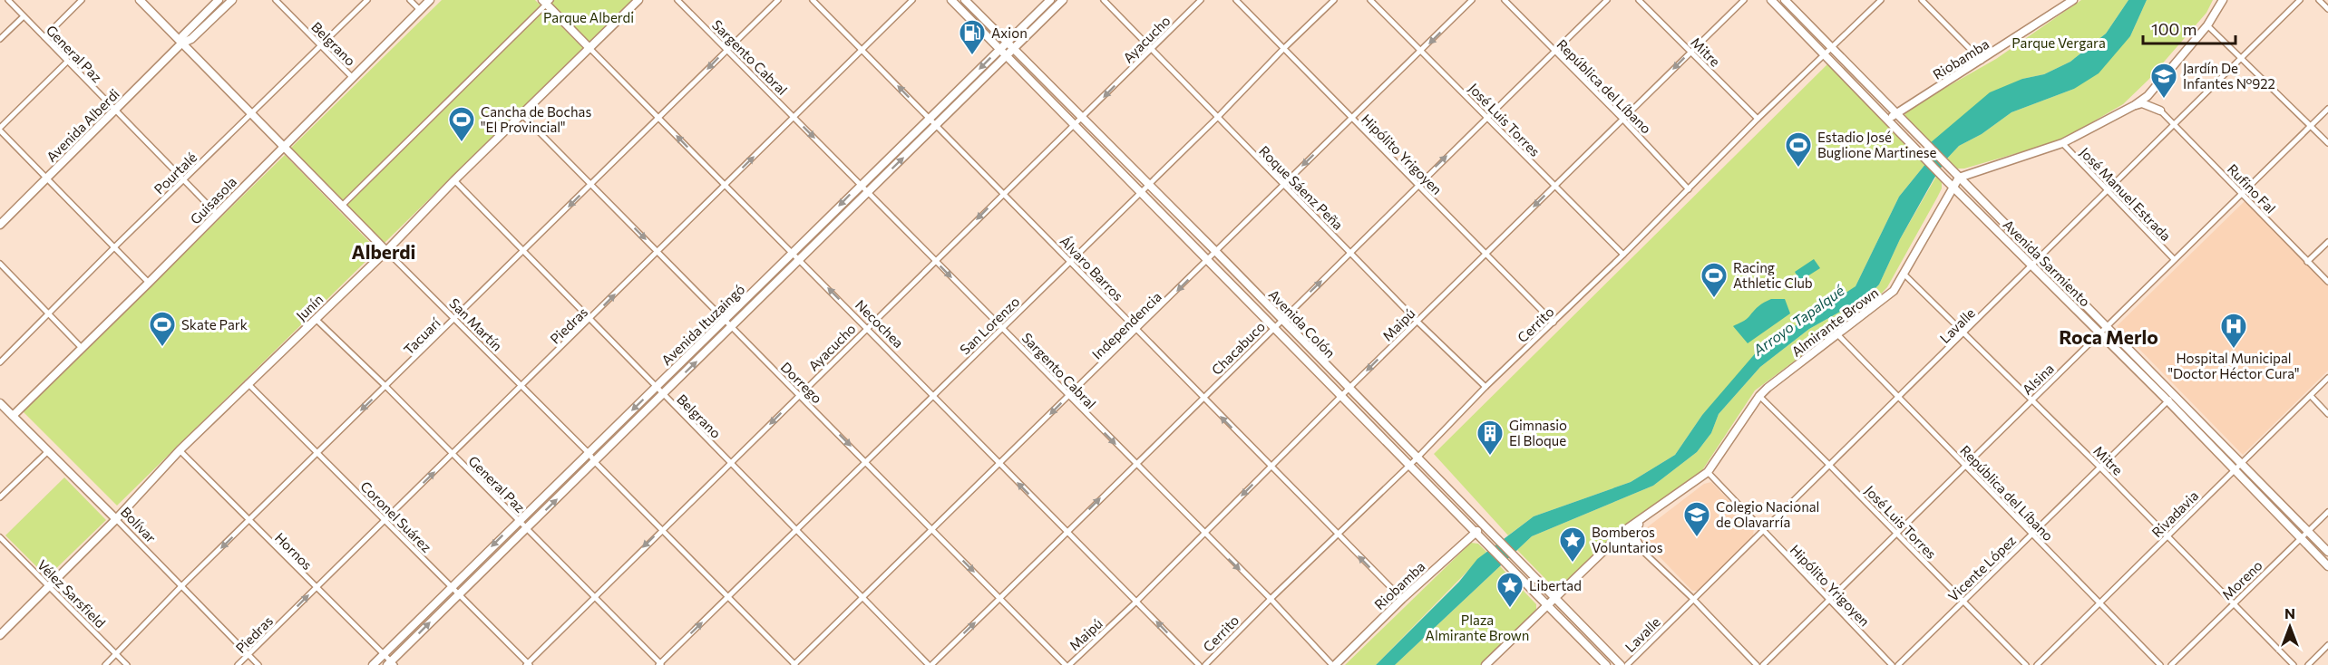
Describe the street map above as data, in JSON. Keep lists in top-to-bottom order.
{
  "streets": {
    "main road": [
      "Riobamba",
      "Avenida Alberdi",
      "Guisasola",
      "Avenida Sarmiento",
      "Junín",
      "Almirante Brown",
      "Necochea",
      "Avenida Colón",
      "San Martín",
      "Avenida Ituzaingó",
      "Bolívar"
    ],
    "street": [
      "Ayacucho",
      "Belgrano",
      "Mitre",
      "General Paz",
      "Sargento Cabral",
      "República del Líbano",
      "José Luis Torres",
      "Hipólito Yrigoyen",
      "Pourtalé",
      "Roque Sáenz Peña",
      "Rufino Fal",
      "José Manuel Estrada",
      "Álvaro Barros",
      "Maipú",
      "Cerrito",
      "Piedras",
      "San Lorenzo",
      "Independencia",
      "Lavalle",
      "Tacuarí",
      "Chacabuco",
      "Alsina",
      "Dorrego",
      "Rivadavia",
      "Coronel Suárez",
      "Hornos",
      "Vicente López",
      "Moreno",
      "Vélez Sarsfield"
    ]
  },
  "crossings": [
    ["Ayacucho", "Belgrano"],
    ["Ayacucho", "General Paz"],
    ["Ayacucho", "Sargento Cabral"],
    ["Ayacucho", "Roque Sáenz Peña"],
    ["Ayacucho", "Álvaro Barros"],
    ["Ayacucho", "Necochea"],
    ["Ayacucho", "Avenida Colón"],
    ["Ayacucho", "San Martín"],
    ["Ayacucho", "Dorrego"],
    ["Ayacucho", "Coronel Suárez"],
    ["Belgrano", "Pourtalé"],
    ["Belgrano", "Guisasola"],
    ["Belgrano", "Junín"],
    ["Belgrano", "Avenida Ituzaingó"],
    ["Belgrano", "Piedras"],
    ["Belgrano", "San Lorenzo"],
    ["Belgrano", "Independencia"],
    ["Belgrano", "Tacuarí"],
    ["Belgrano", "Chacabuco"],
    ["Mitre", "Almirante Brown"],
    ["Mitre", "Maipú"],
    ["Mitre", "Cerrito"],
    ["Mitre", "Lavalle"],
    ["Mitre", "Alsina"],
    ["Mitre", "Rivadavia"],
    ["Mitre", "Vicente López"],
    ["Mitre", "Moreno"],
    ["General Paz", "Avenida Alberdi"],
    ["General Paz", "Pourtalé"],
    ["General Paz", "Guisasola"],
    ["General Paz", "Junín"],
    ["General Paz", "Avenida Ituzaingó"],
    ["General Paz", "Piedras"],
    ["General Paz", "San Lorenzo"],
    ["General Paz", "Tacuarí"],
    ["Sargento Cabral", "Riobamba"],
    ["Sargento Cabral", "Avenida Ituzaingó"],
    ["Sargento Cabral", "Maipú"],
    ["Sargento Cabral", "Cerrito"],
    ["Sargento Cabral", "Piedras"],
    ["Sargento Cabral", "San Lorenzo"],
    ["Sargento Cabral", "Independencia"],
    ["Sargento Cabral", "Tacuarí"],
    ["Sargento Cabral", "Chacabuco"],
    ["Riobamba", "Avenida Sarmiento"],
    ["Riobamba", "Álvaro Barros"],
    ["Riobamba", "Avenida Colón"],
    ["República del Líbano", "Almirante Brown"],
    ["República del Líbano", "Maipú"],
    ["República del Líbano", "Cerrito"],
    ["República del Líbano", "Lavalle"],
    ["República del Líbano", "Chacabuco"],
    ["República del Líbano", "Alsina"],
    ["República del Líbano", "Rivadavia"],
    ["República del Líbano", "Vicente López"],
    ["José Luis Torres", "Almirante Brown"],
    ["José Luis Torres", "Maipú"],
    ["José Luis Torres", "Cerrito"],
    ["José Luis Torres", "Independencia"],
    ["José Luis Torres", "Lavalle"],
    ["José Luis Torres", "Chacabuco"],
    ["José Luis Torres", "Alsina"],
    ["José Luis Torres", "Vicente López"],
    ["Avenida Alberdi", "San Martín"],
    ["Hipólito Yrigoyen", "Almirante Brown"],
    ["Hipólito Yrigoyen", "Maipú"],
    ["Hipólito Yrigoyen", "Cerrito"],
    ["Hipólito Yrigoyen", "San Lorenzo"],
    ["Hipólito Yrigoyen", "Independencia"],
    ["Hipólito Yrigoyen", "Lavalle"],
    ["Hipólito Yrigoyen", "Chacabuco"],
    ["Hipólito Yrigoyen", "Alsina"],
    ["Pourtalé", "San Martín"],
    ["Roque Sáenz Peña", "Maipú"],
    ["Roque Sáenz Peña", "Cerrito"],
    ["Roque Sáenz Peña", "San Lorenzo"],
    ["Roque Sáenz Peña", "Independencia"],
    ["Roque Sáenz Peña", "Chacabuco"],
    ["Rufino Fal", "Lavalle"],
    ["Rufino Fal", "Alsina"],
    ["José Manuel Estrada", "Lavalle"],
    ["José Manuel Estrada", "Alsina"],
    ["Guisasola", "San Martín"],
    ["Guisasola", "Bolívar"],
    ["Avenida Sarmiento", "Almirante Brown"],
    ["Avenida Sarmiento", "Cerrito"],
    ["Avenida Sarmiento", "Lavalle"],
    ["Avenida Sarmiento", "Alsina"],
    ["Avenida Sarmiento", "Rivadavia"],
    ["Avenida Sarmiento", "Vicente López"],
    ["Avenida Sarmiento", "Moreno"],
    ["Álvaro Barros", "Avenida Ituzaingó"],
    ["Álvaro Barros", "Maipú"],
    ["Álvaro Barros", "Cerrito"],
    ["Álvaro Barros", "Piedras"],
    ["Álvaro Barros", "San Lorenzo"],
    ["Álvaro Barros", "Independencia"],
    ["Álvaro Barros", "Chacabuco"],
    ["Junín", "Necochea"],
    ["Junín", "San Martín"],
    ["Junín", "Dorrego"],
    ["Junín", "Coronel Suárez"],
    ["Junín", "Bolívar"],
    ["Junín", "Hornos"],
    ["Junín", "Vélez Sarsfield"],
    ["Almirante Brown", "Avenida Colón"],
    ["Necochea", "Avenida Ituzaingó"],
    ["Necochea", "Maipú"],
    ["Necochea", "Piedras"],
    ["Necochea", "San Lorenzo"],
    ["Necochea", "Independencia"],
    ["Necochea", "Tacuarí"],
    ["Necochea", "Chacabuco"],
    ["Avenida Colón", "Avenida Ituzaingó"],
    ["Avenida Colón", "Maipú"],
    ["Avenida Colón", "Cerrito"],
    ["Avenida Colón", "San Lorenzo"],
    ["Avenida Colón", "Independencia"],
    ["Avenida Colón", "Chacabuco"],
    ["San Martín", "Avenida Ituzaingó"],
    ["San Martín", "Piedras"],
    ["San Martín", "San Lorenzo"],
    ["San Martín", "Independencia"],
    ["San Martín", "Tacuarí"],
    ["Avenida Ituzaingó", "Dorrego"],
    ["Avenida Ituzaingó", "Coronel Suárez"],
    ["Avenida Ituzaingó", "Hornos"],
    ["Maipú", "Dorrego"],
    ["Piedras", "Dorrego"],
    ["Piedras", "Coronel Suárez"],
    ["Piedras", "Bolívar"],
    ["Piedras", "Hornos"],
    ["San Lorenzo", "Dorrego"],
    ["Independencia", "Dorrego"],
    ["Tacuarí", "Dorrego"],
    ["Tacuarí", "Coronel Suárez"],
    ["Tacuarí", "Bolívar"],
    ["Tacuarí", "Hornos"],
    ["Tacuarí", "Vélez Sarsfield"],
    ["Chacabuco", "Dorrego"]
  ],
  "one_way": [
    "Ayacucho",
    "Sargento Cabral",
    "Necochea",
    "Maipú",
    "Piedras",
    "Independencia",
    "Tacuarí",
    "Chacabuco",
    "Dorrego"
  ],
  "districts": ["Alberdi", "Roca Merlo"],
  "water": ["Arroyo Tapalqué"],
  "parks": ["Parque Alberdi", "Parque Vergara", "Plaza Almirante Brown"],
  "places": {
    "fuel station": ["Axion"],
    "school or university": ["Jardín De Infantes Nº922", "Colegio Nacional de Olavarría"],
    "sports": [
      "Cancha de Bochas \"El Provincial\"",
      "Estadio José Buglione Martinese",
      "Racing Athletic Club",
      "Skate Park"
    ],
    "hospital": ["Hospital Municipal \"Doctor Héctor Cura\""],
    "building": ["Gimnasio El Bloque"],
    "place": ["Bomberos Voluntarios", "Libertad"]
  },
  "scale_bar": "100 m",
  "north": "top"
}
